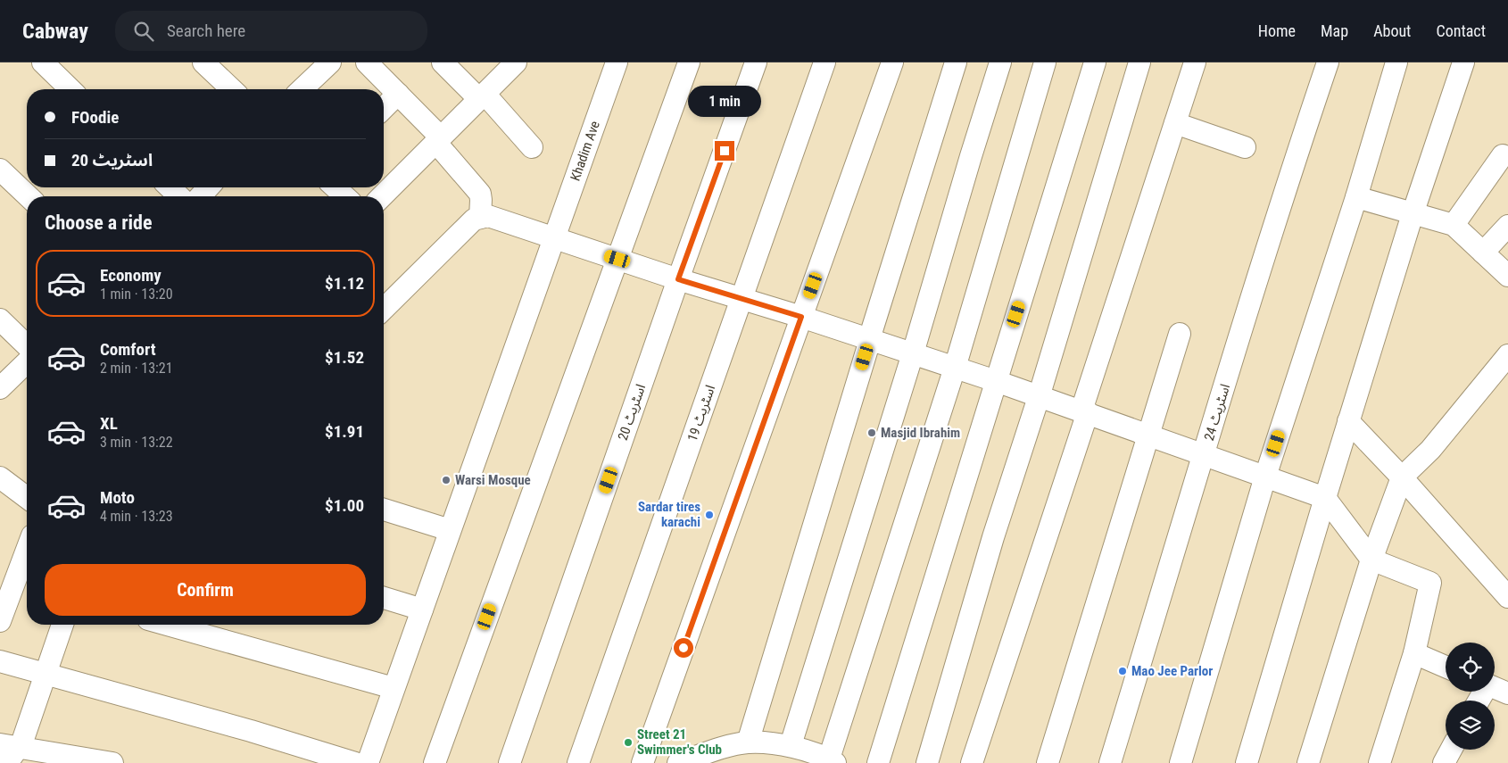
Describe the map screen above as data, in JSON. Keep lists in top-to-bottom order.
{
  "streets": {
    "street": [
      "Khadim Ave",
      "اسٹریٹ 20",
      "اسٹریٹ 24",
      "اسٹریٹ 19"
    ]
  },
  "places": [
    "Masjid Ibrahim",
    "Warsi Mosque",
    "Sardar tires karachi",
    "Mao Jee Parlor",
    "Street 21 Swimmer's Club"
  ],
  "page": {
    "header": "Cabway",
    "search": "Search here",
    "nav": [
      "Home",
      "Map",
      "About",
      "Contact"
    ],
    "bubble": "1 min",
    "banner": ["FOodie", "اسٹریٹ 20"],
    "heading": "Choose a ride",
    "list": [
      {
        "name": "Economy",
        "note": "1 min · 13:20",
        "value": "$1.12"
      },
      {
        "name": "Comfort",
        "note": "2 min · 13:21",
        "value": "$1.52"
      },
      {
        "name": "XL",
        "note": "3 min · 13:22",
        "value": "$1.91"
      },
      {
        "name": "Moto",
        "note": "4 min · 13:23",
        "value": "$1.00"
      }
    ],
    "buttons": "Confirm"
  }
}
